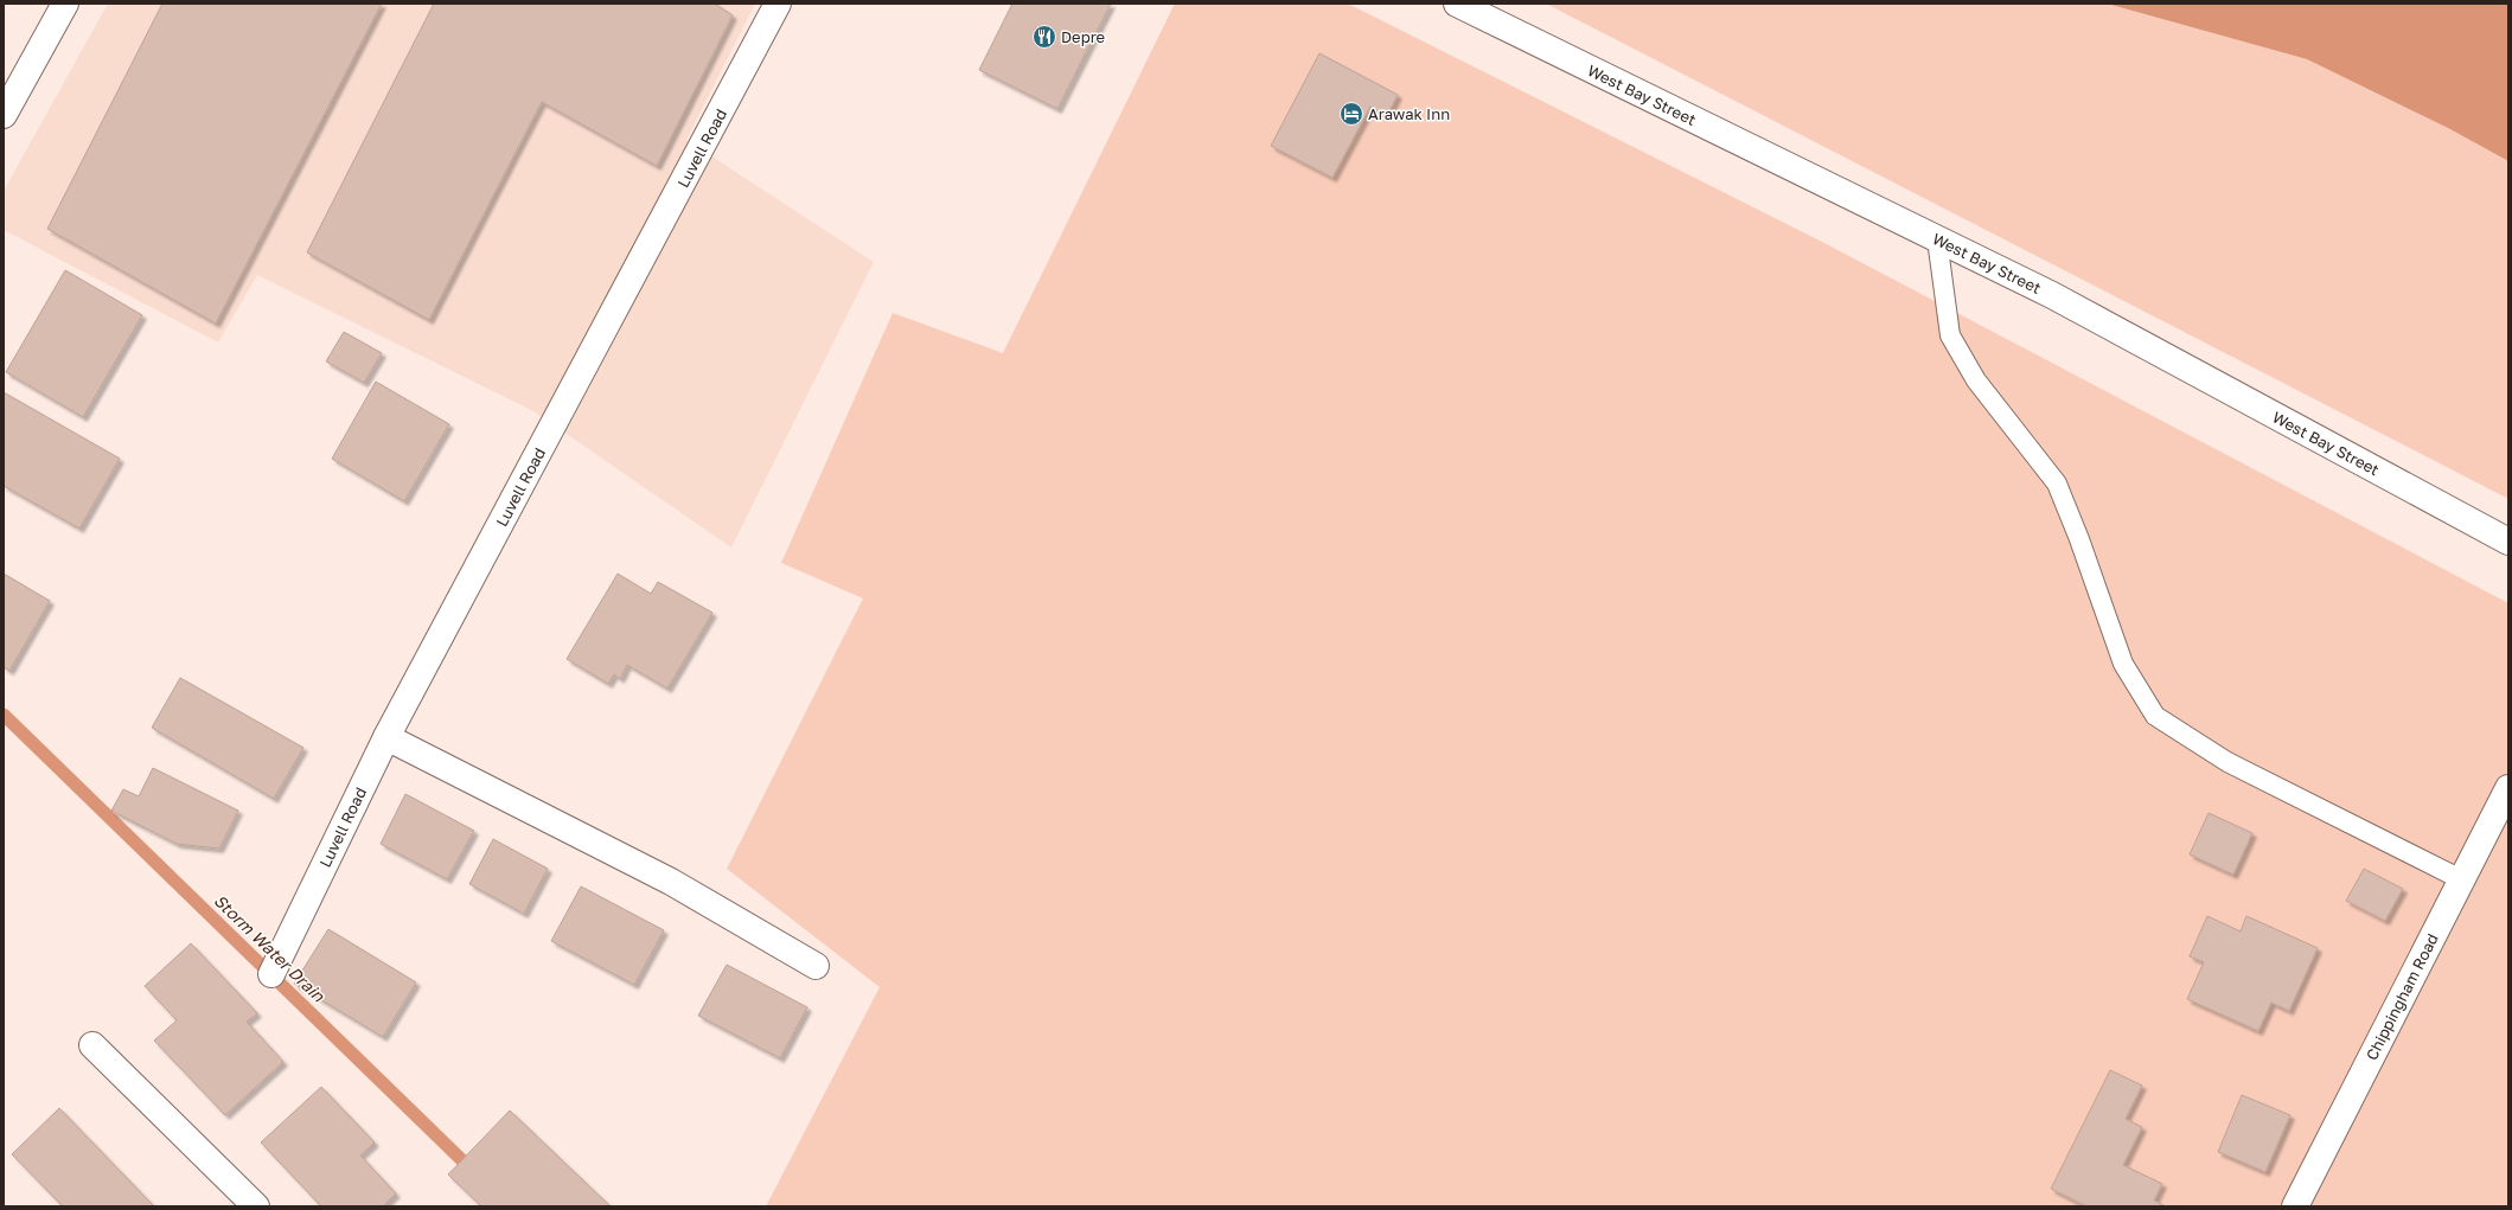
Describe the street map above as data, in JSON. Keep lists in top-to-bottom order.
{
  "streets": {
    "main road": ["West Bay Street", "Luvell Road", "Chippingham Road"]
  },
  "water": ["Storm Water Drain"],
  "places": {
    "restaurant": ["Depre"],
    "hotel": ["Arawak Inn"]
  }
}
